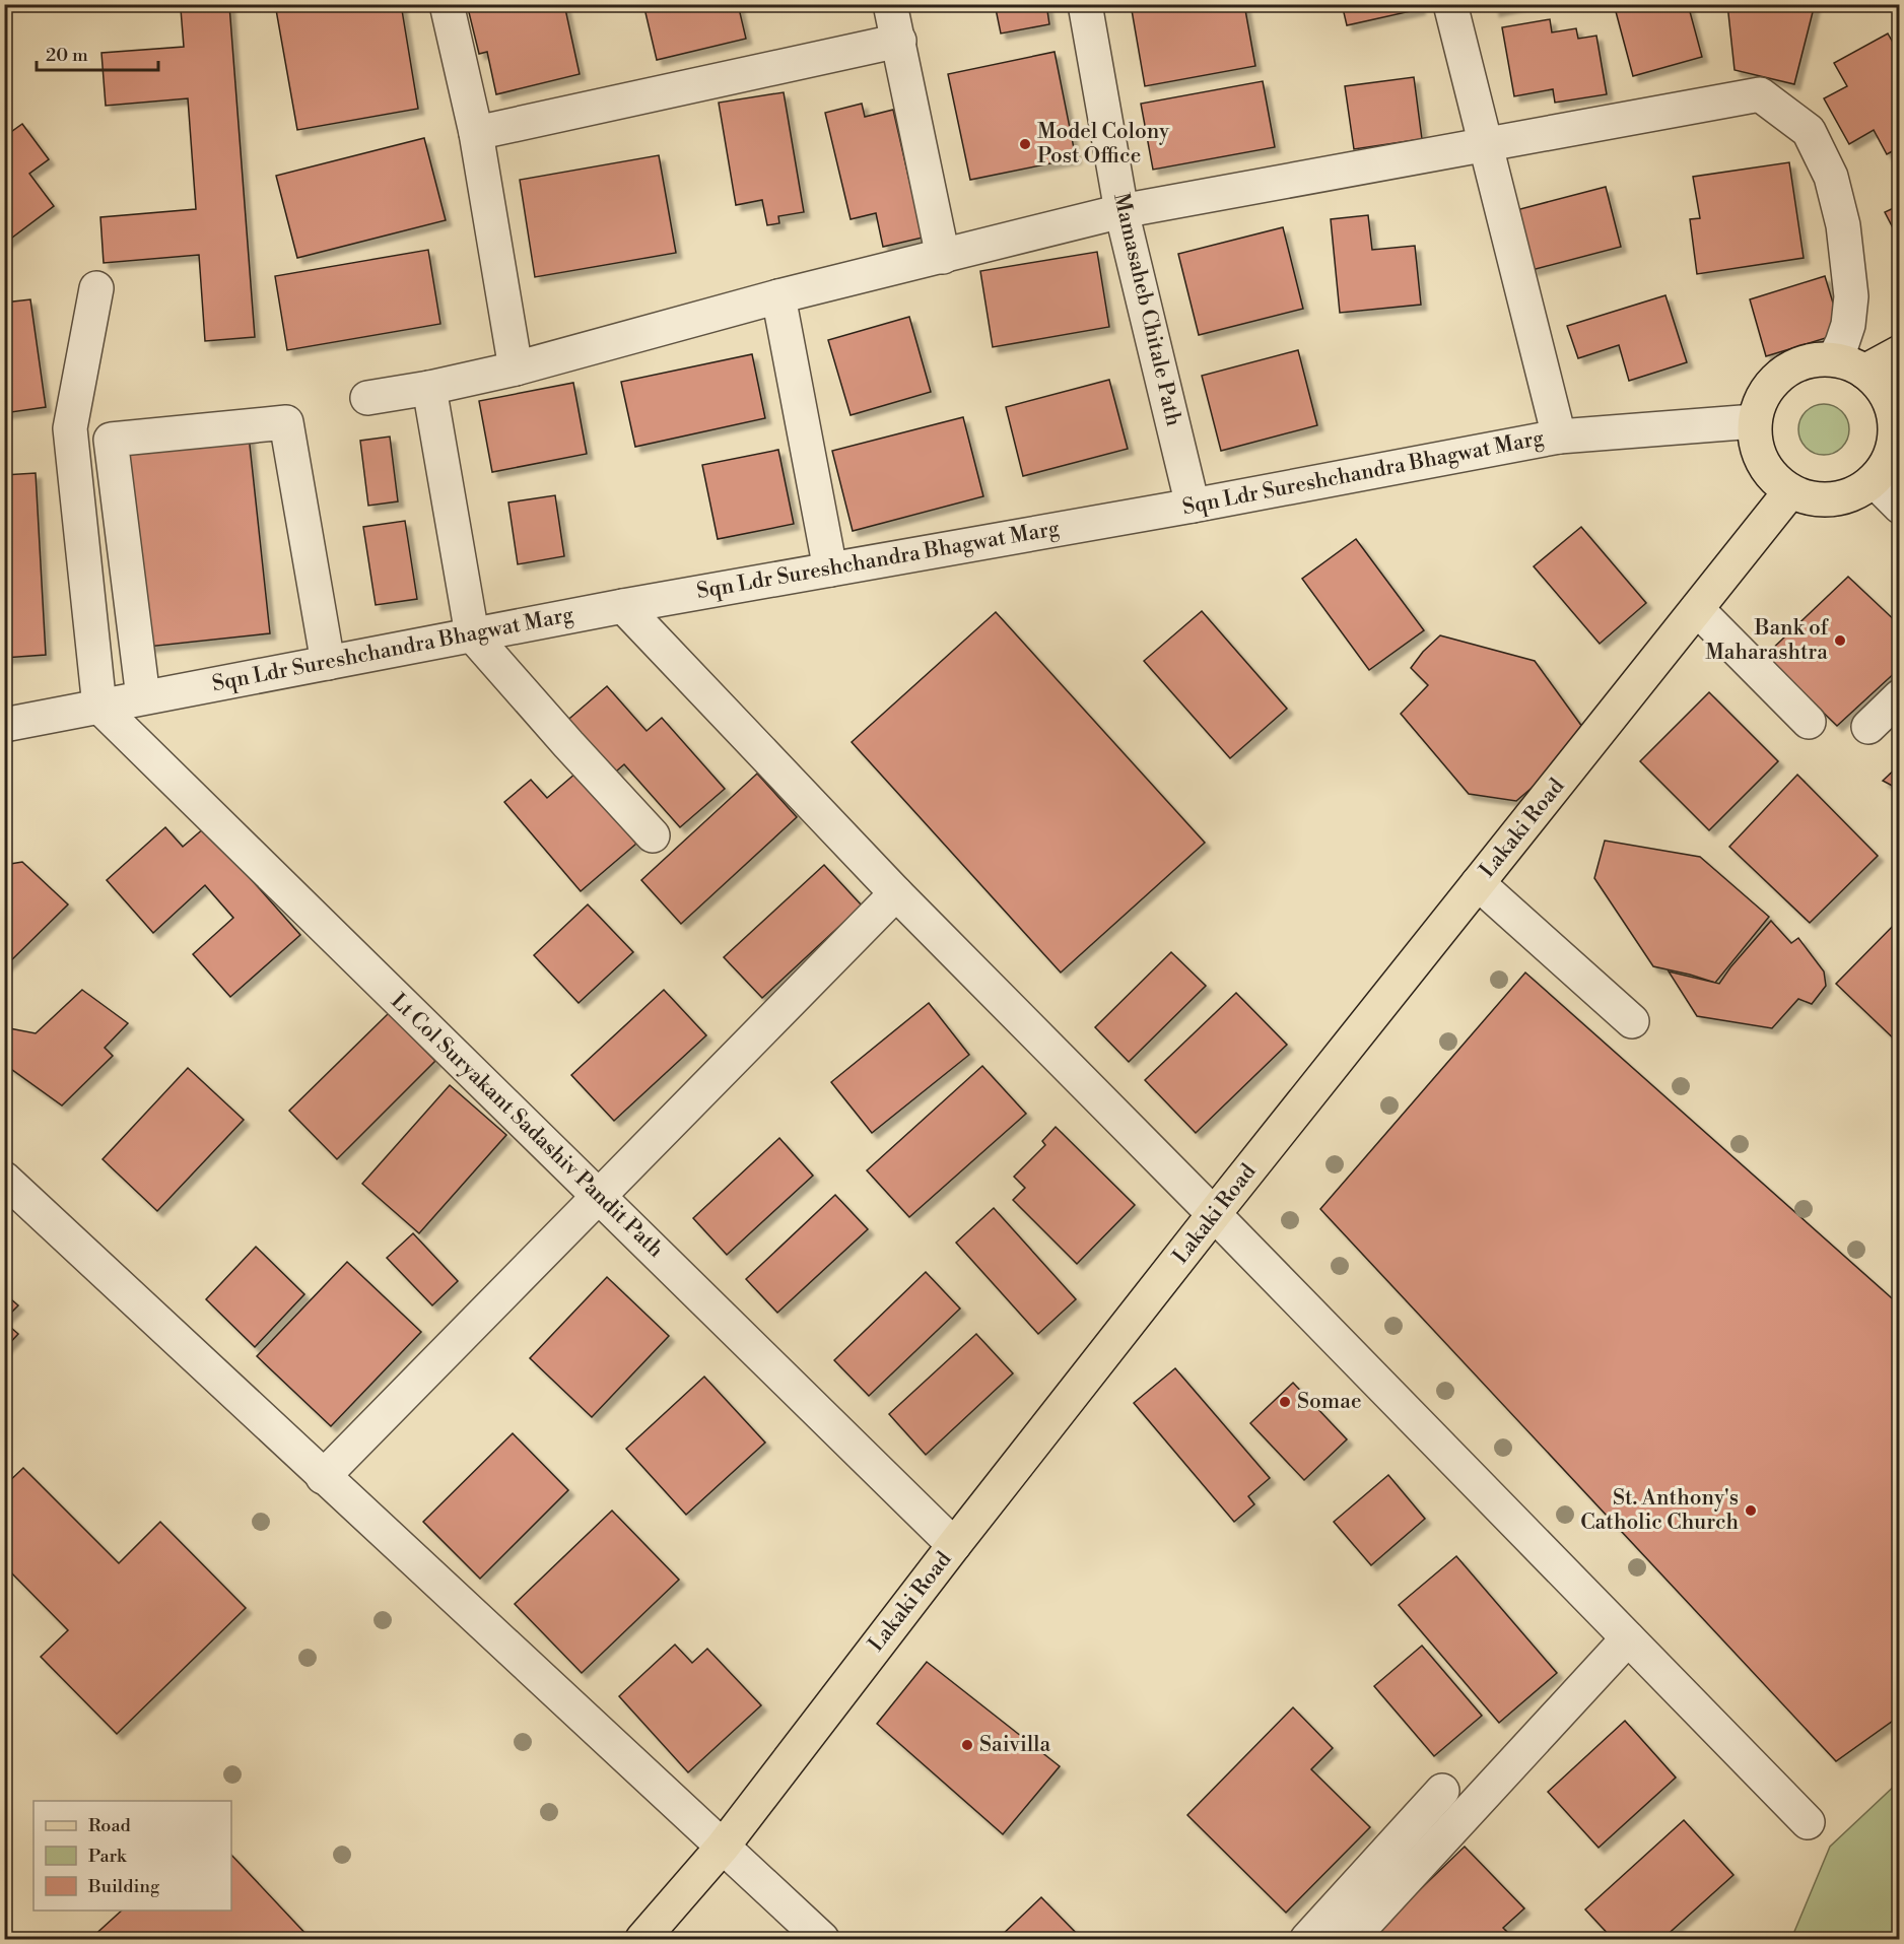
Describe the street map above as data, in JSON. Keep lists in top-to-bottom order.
{
  "streets": {
    "main road": ["Lakaki Road"],
    "street": ["Mamasaheb Chitale Path", "Sqn Ldr Sureshchandra Bhagwat Marg", "Lt Col Suryakant Sadashiv Pandit Path"]
  },
  "crossings": [
    ["Mamasaheb Chitale Path", "Sqn Ldr Sureshchandra Bhagwat Marg"],
    ["Sqn Ldr Sureshchandra Bhagwat Marg", "Lakaki Road"],
    ["Sqn Ldr Sureshchandra Bhagwat Marg", "Lt Col Suryakant Sadashiv Pandit Path"],
    ["Lakaki Road", "Lt Col Suryakant Sadashiv Pandit Path"]
  ],
  "places": [
    "Model Colony Post Office",
    "Bank of Maharashtra",
    "Somae",
    "St. Anthony's Catholic Church",
    "Saivilla"
  ],
  "legend": ["Road", "Park", "Building"],
  "scale_bar": "20 m"
}
